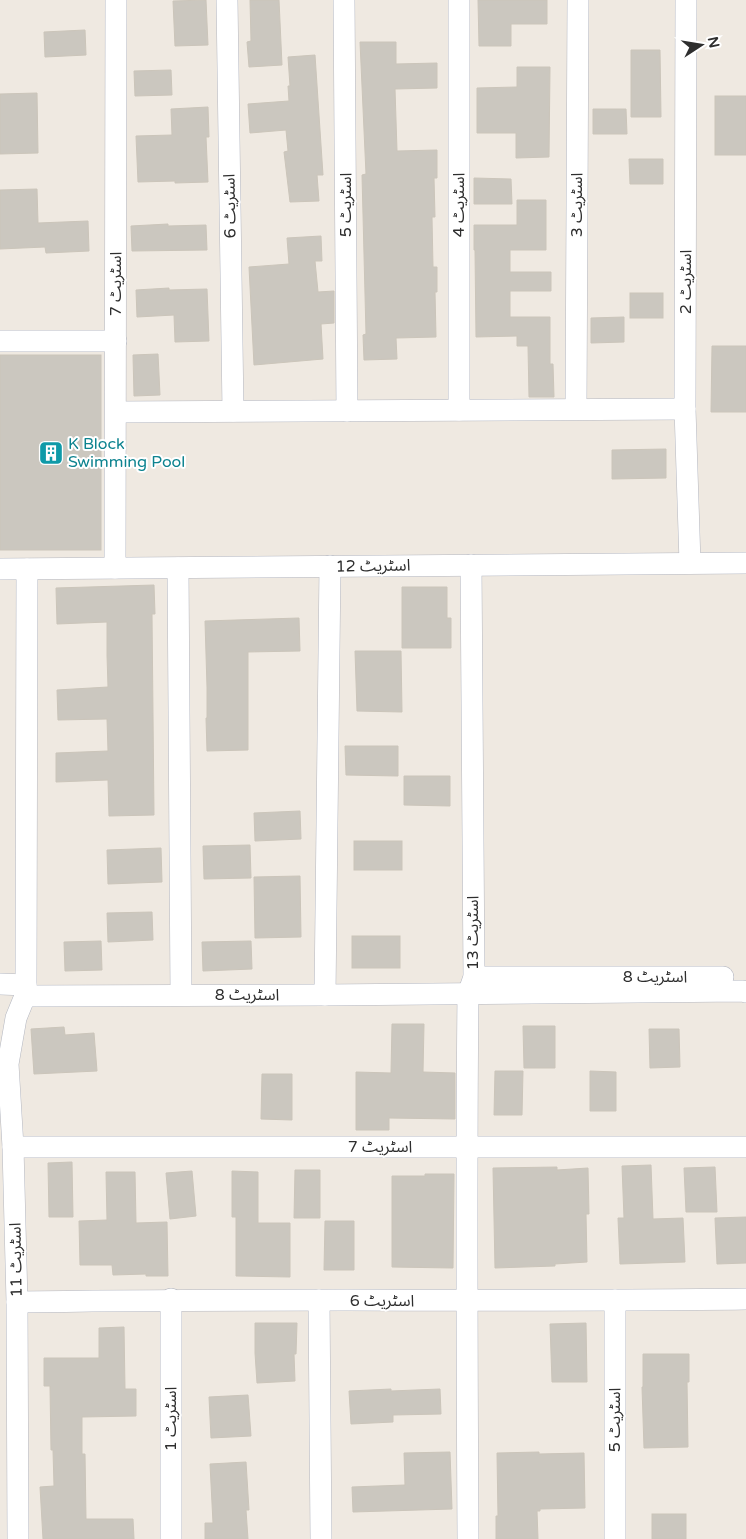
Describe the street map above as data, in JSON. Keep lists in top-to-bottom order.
{
  "streets": {
    "street": [
      "اسٹریٹ 5",
      "اسٹریٹ 4",
      "اسٹریٹ 3",
      "اسٹریٹ 6",
      "اسٹریٹ 2",
      "اسٹریٹ 7",
      "اسٹریٹ 12",
      "اسٹریٹ 13",
      "اسٹریٹ 8",
      "اسٹریٹ 11",
      "اسٹریٹ 1"
    ]
  },
  "crossings": [
    ["اسٹریٹ 5", "اسٹریٹ 6"],
    ["اسٹریٹ 6", "اسٹریٹ 13"],
    ["اسٹریٹ 6", "اسٹریٹ 11"],
    ["اسٹریٹ 6", "اسٹریٹ 1"],
    ["اسٹریٹ 2", "اسٹریٹ 12"],
    ["اسٹریٹ 7", "اسٹریٹ 12"],
    ["اسٹریٹ 7", "اسٹریٹ 13"],
    ["اسٹریٹ 7", "اسٹریٹ 11"],
    ["اسٹریٹ 12", "اسٹریٹ 13"],
    ["اسٹریٹ 13", "اسٹریٹ 8"],
    ["اسٹریٹ 8", "اسٹریٹ 11"]
  ],
  "places": {
    "building": ["K Block Swimming Pool"]
  },
  "north": "right"
}
